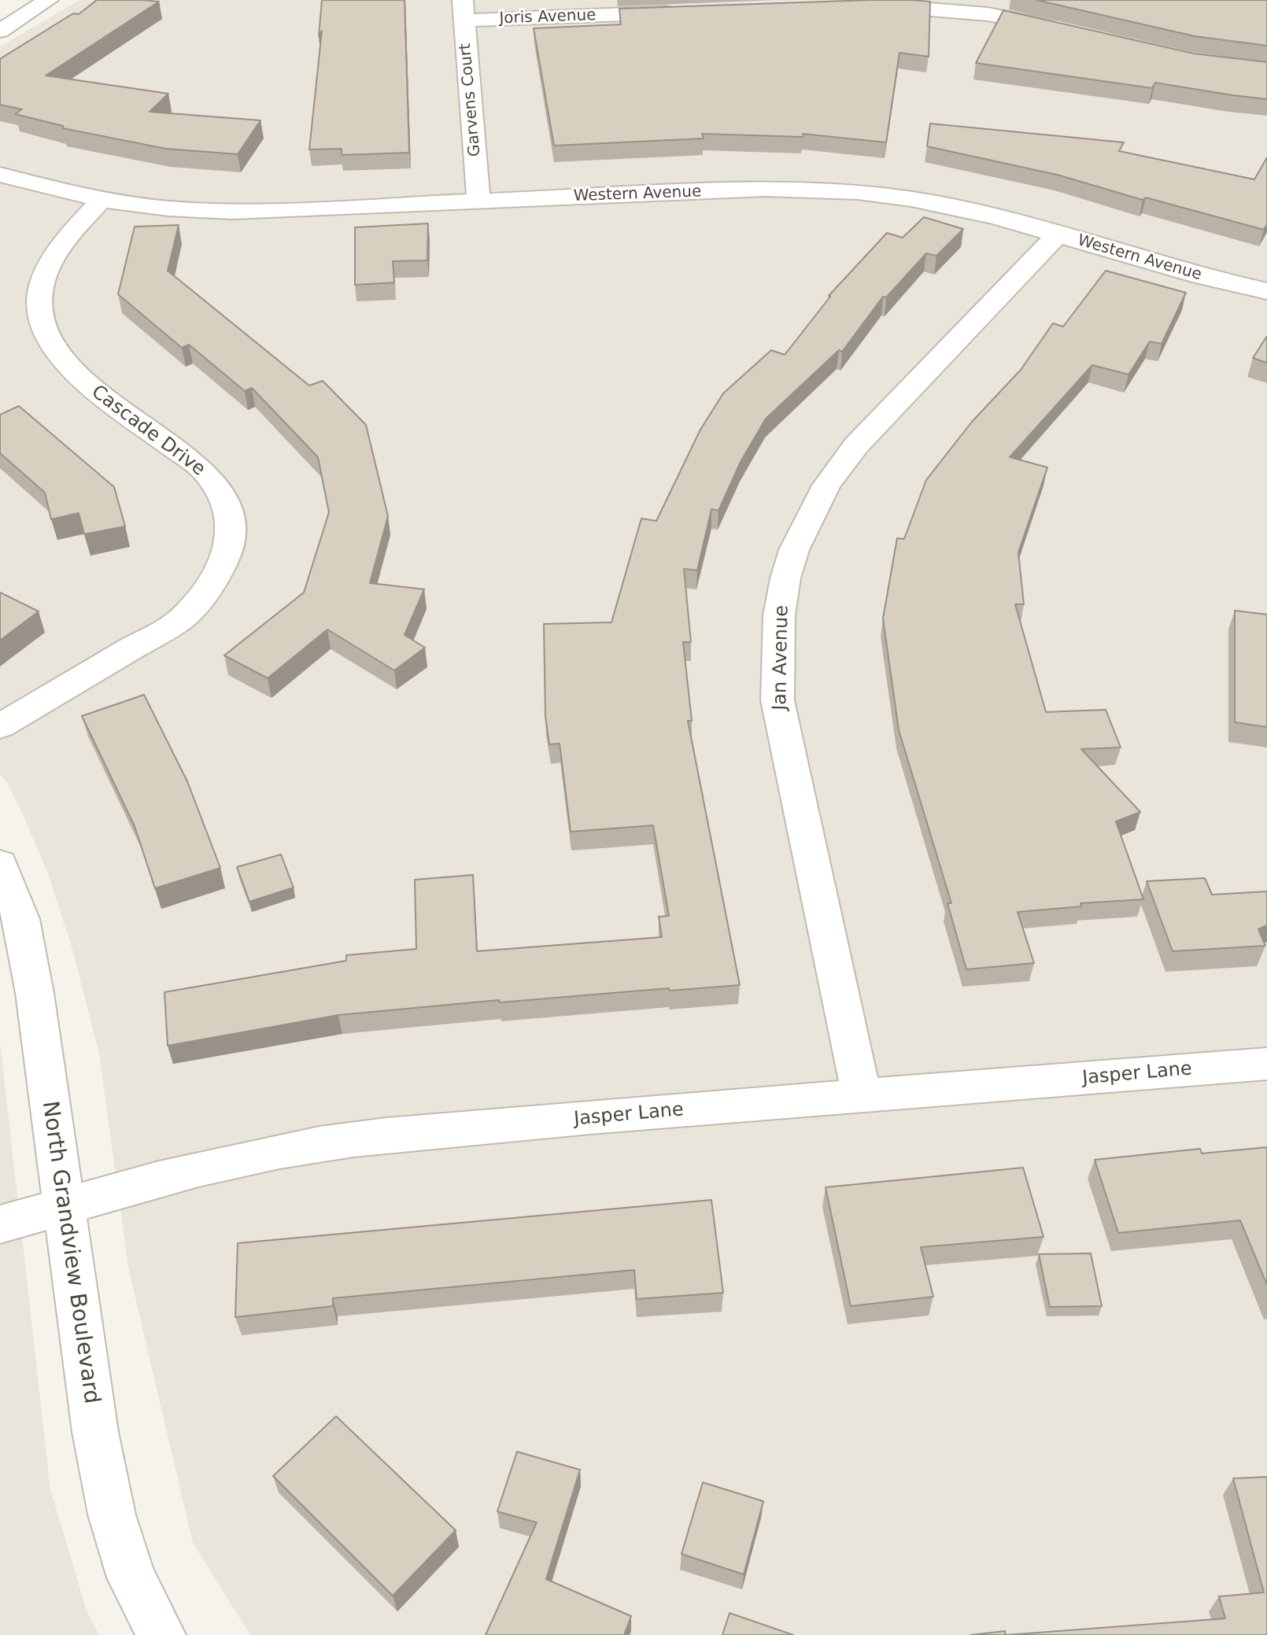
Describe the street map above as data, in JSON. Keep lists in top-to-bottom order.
{
  "streets": {
    "street": [
      "Joris Avenue",
      "Garvens Court",
      "Western Avenue",
      "Cascade Drive",
      "Jan Avenue",
      "Jasper Lane",
      "North Grandview Boulevard"
    ]
  },
  "crossings": [
    ["Joris Avenue", "Garvens Court"],
    ["Garvens Court", "Western Avenue"],
    ["Western Avenue", "Cascade Drive"],
    ["Western Avenue", "Jan Avenue"],
    ["Jan Avenue", "Jasper Lane"],
    ["Jasper Lane", "North Grandview Boulevard"]
  ]
}
